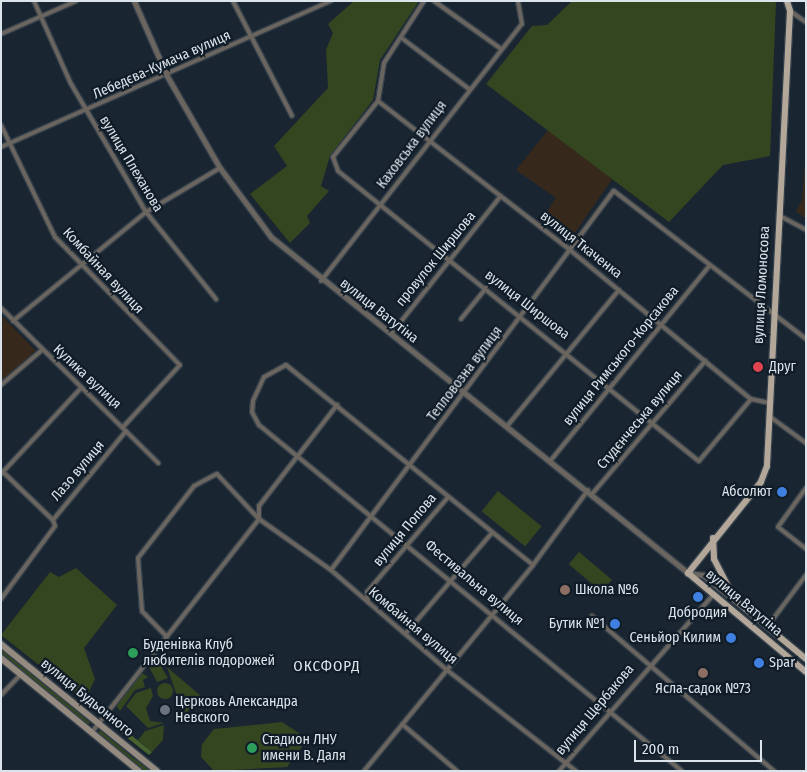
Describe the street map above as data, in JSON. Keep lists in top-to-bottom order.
{
  "streets": {
    "main road": ["вулиця Ломоносова", "вулиця Ватутіна", "вулиця Будьонного"],
    "street": [
      "Лебедєва-Кумача вулиця",
      "Каховська вулиця",
      "вулиця Плеханова",
      "вулиця Ткаченка",
      "провулок Ширшова",
      "Комбайная вулиця",
      "вулиця Ширшова",
      "вулиця Римського-Корсакова",
      "Тепловозна вулиця",
      "Кулика вулиця",
      "Студєнчеська вулиця",
      "Лазо вулиця",
      "вулиця Попова",
      "Фестивальна вулиця",
      "вулиця Щербакова"
    ]
  },
  "crossings": [
    ["Лебедєва-Кумача вулиця", "вулиця Плеханова"],
    ["Лебедєва-Кумача вулиця", "Комбайная вулиця"],
    ["Лебедєва-Кумача вулиця", "вулиця Ватутіна"],
    ["Каховська вулиця", "вулиця Ткаченка"],
    ["Каховська вулиця", "вулиця Ширшова"],
    ["Каховська вулиця", "вулиця Ватутіна"],
    ["вулиця Ткаченка", "провулок Ширшова"],
    ["вулиця Ткаченка", "вулиця Ломоносова"],
    ["вулиця Ткаченка", "вулиця Ширшова"],
    ["вулиця Ткаченка", "вулиця Римського-Корсакова"],
    ["вулиця Ткаченка", "Тепловозна вулиця"],
    ["вулиця Ткаченка", "Студєнчеська вулиця"],
    ["провулок Ширшова", "вулиця Ширшова"],
    ["провулок Ширшова", "вулиця Ватутіна"],
    ["Комбайная вулиця", "Тепловозна вулиця"],
    ["Комбайная вулиця", "Кулика вулиця"],
    ["Комбайная вулиця", "вулиця Попова"],
    ["Комбайная вулиця", "вулиця Щербакова"],
    ["вулиця Ломоносова", "вулиця Ватутіна"],
    ["вулиця Ширшова", "вулиця Римського-Корсакова"],
    ["вулиця Ширшова", "Тепловозна вулиця"],
    ["вулиця Ширшова", "Студєнчеська вулиця"],
    ["вулиця Ватутіна", "вулиця Римського-Корсакова"],
    ["вулиця Ватутіна", "Тепловозна вулиця"],
    ["вулиця Ватутіна", "Студєнчеська вулиця"],
    ["вулиця Ватутіна", "вулиця Щербакова"],
    ["вулиця Римського-Корсакова", "Тепловозна вулиця"],
    ["Тепловозна вулиця", "Фестивальна вулиця"],
    ["Кулика вулиця", "Лазо вулиця"],
    ["вулиця Попова", "Фестивальна вулиця"],
    ["Фестивальна вулиця", "вулиця Щербакова"]
  ],
  "districts": ["ОКСФОРД"],
  "places": [
    "Друг",
    "Абсолют",
    "Школа №6",
    "Добродия",
    "Бутик №1",
    "Сеньйор Килим",
    "Буденівка Клуб любителів подорожей",
    "Spar",
    "Ясла-садок №73",
    "Церковь Александра Невского",
    "Стадион ЛНУ имени В. Даля"
  ],
  "scale_bar": "200 m"
}
